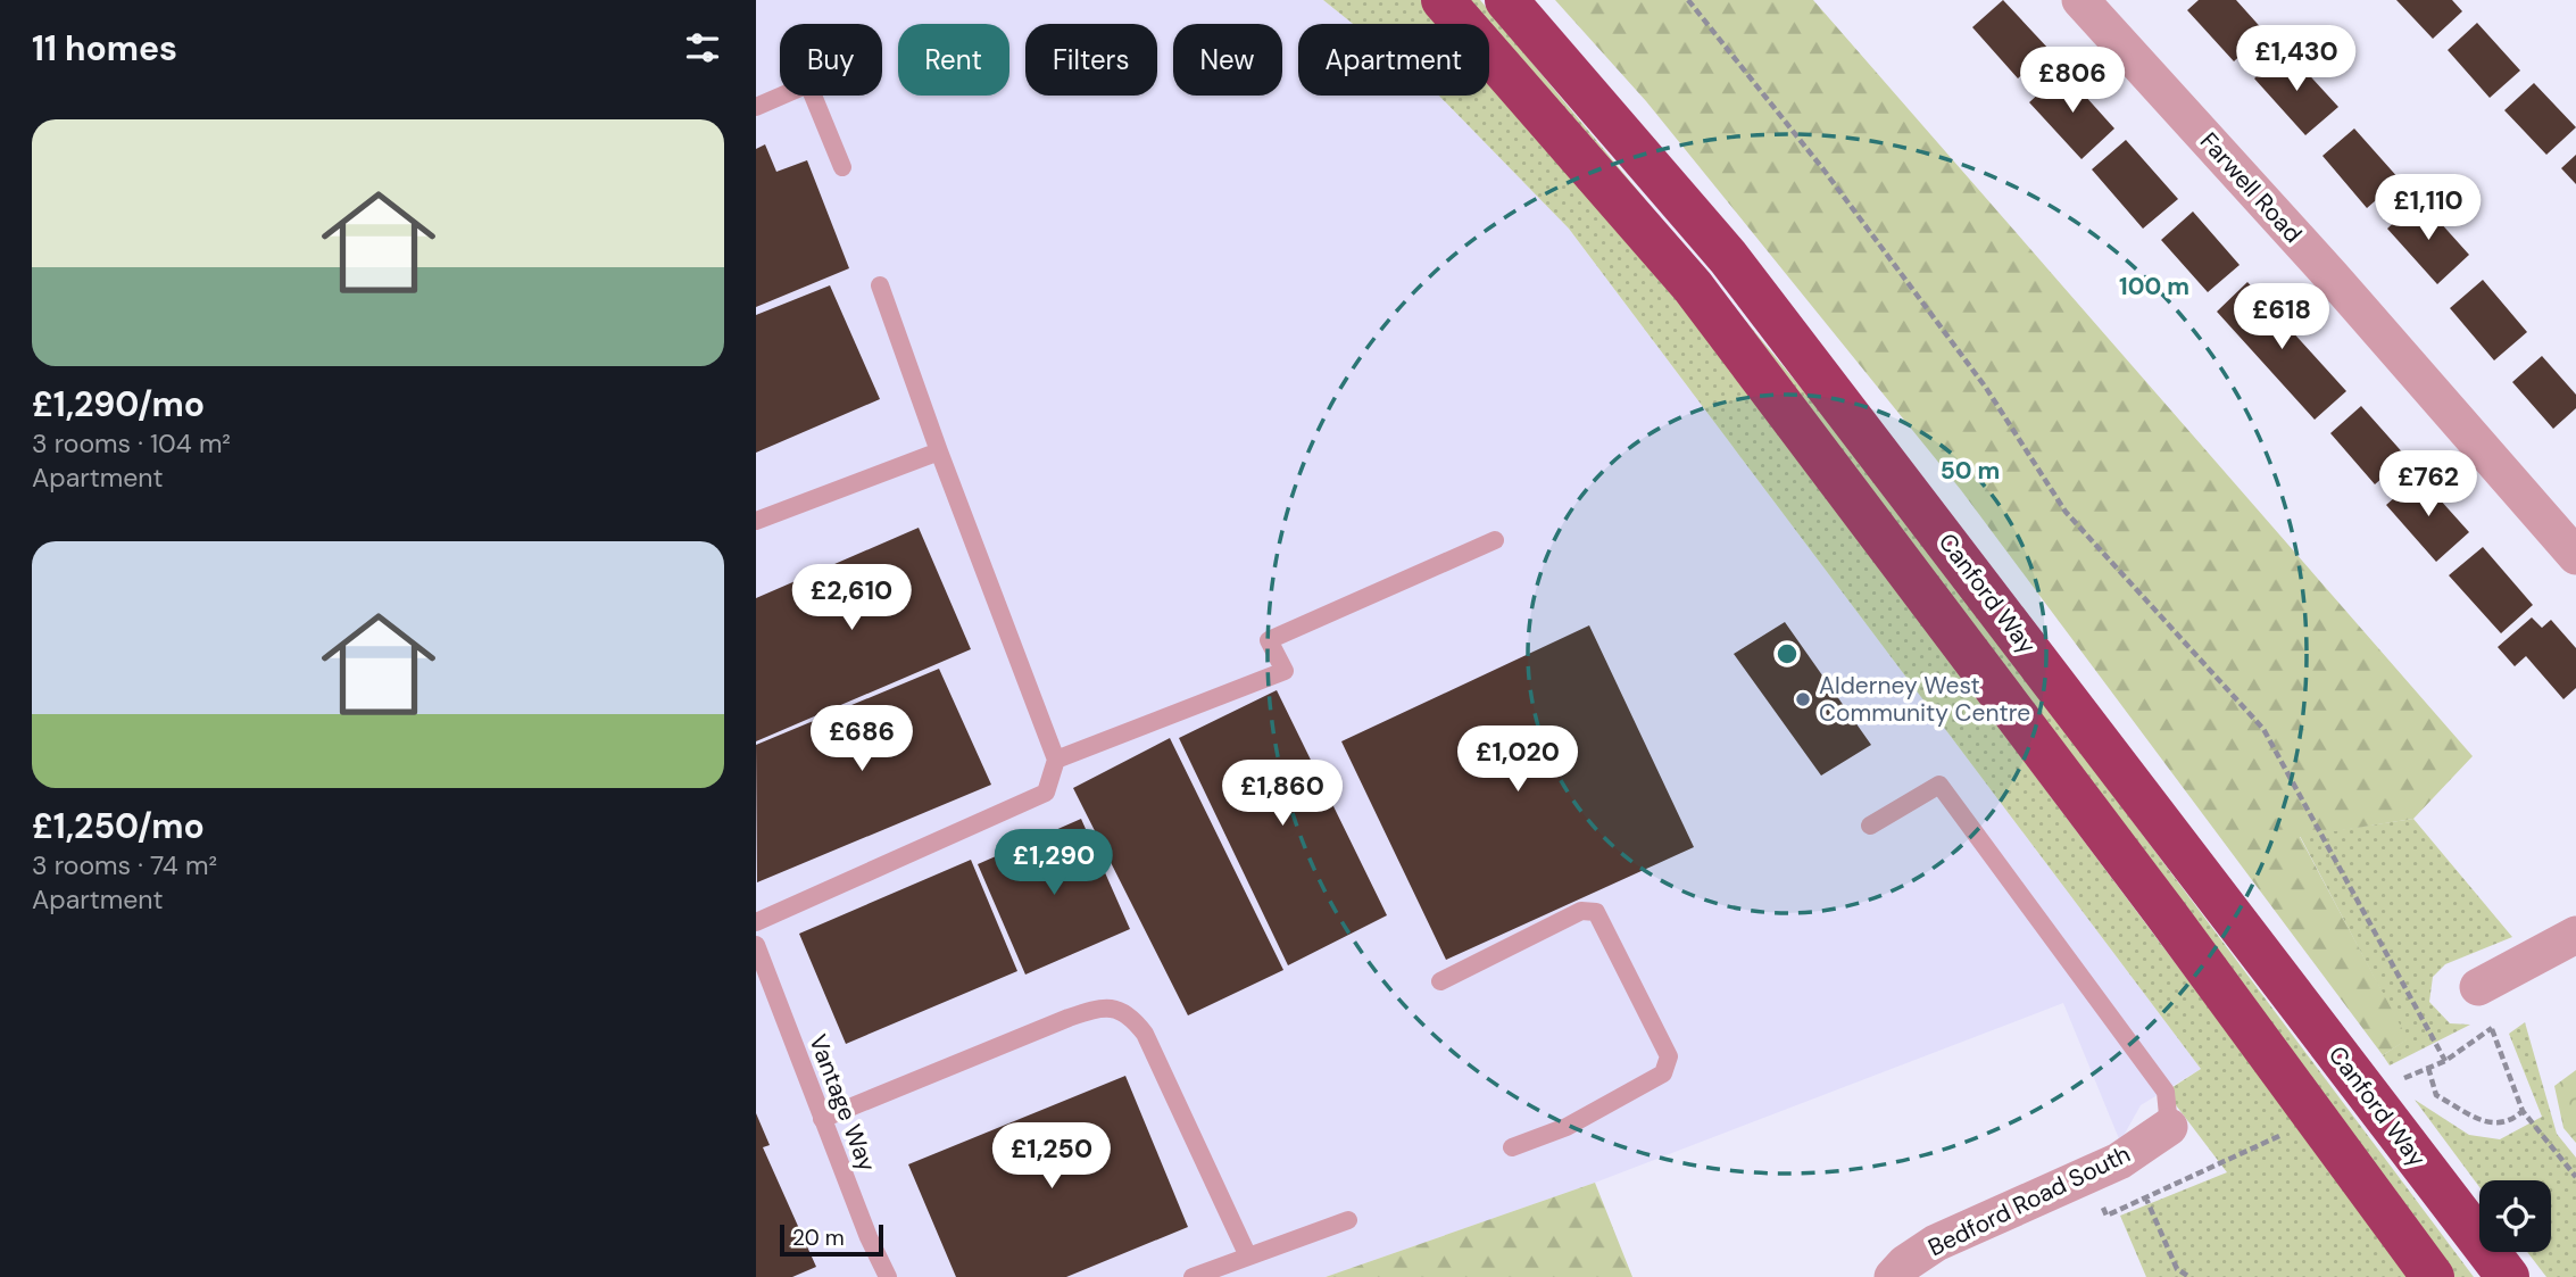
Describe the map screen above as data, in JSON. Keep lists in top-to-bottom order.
{
  "streets": {
    "highway": ["Canford Way"],
    "street": ["Farwell Road", "Bedford Road South"],
    "lane": ["Vantage Way"]
  },
  "places": ["Alderney West Community Centre"],
  "scale_bar": "20 m",
  "page": {
    "heading": "11 homes",
    "chip": [
      "Buy",
      "Rent",
      "Filters",
      "New",
      "Apartment"
    ],
    "price": [
      "£1,430",
      "£806",
      "£1,110",
      "£618",
      "£762",
      "£2,610",
      "£686",
      "£1,020",
      "£1,860",
      "£1,290",
      "£1,250"
    ],
    "list": [
      {
        "name": "£1,290/mo",
        "note": "3 rooms · 104 m² · Apartment"
      },
      {
        "name": "£1,250/mo",
        "note": "3 rooms · 74 m² · Apartment"
      }
    ],
    "scale": "20 m"
  },
  "rings": ["100 m", "50 m"]
}
